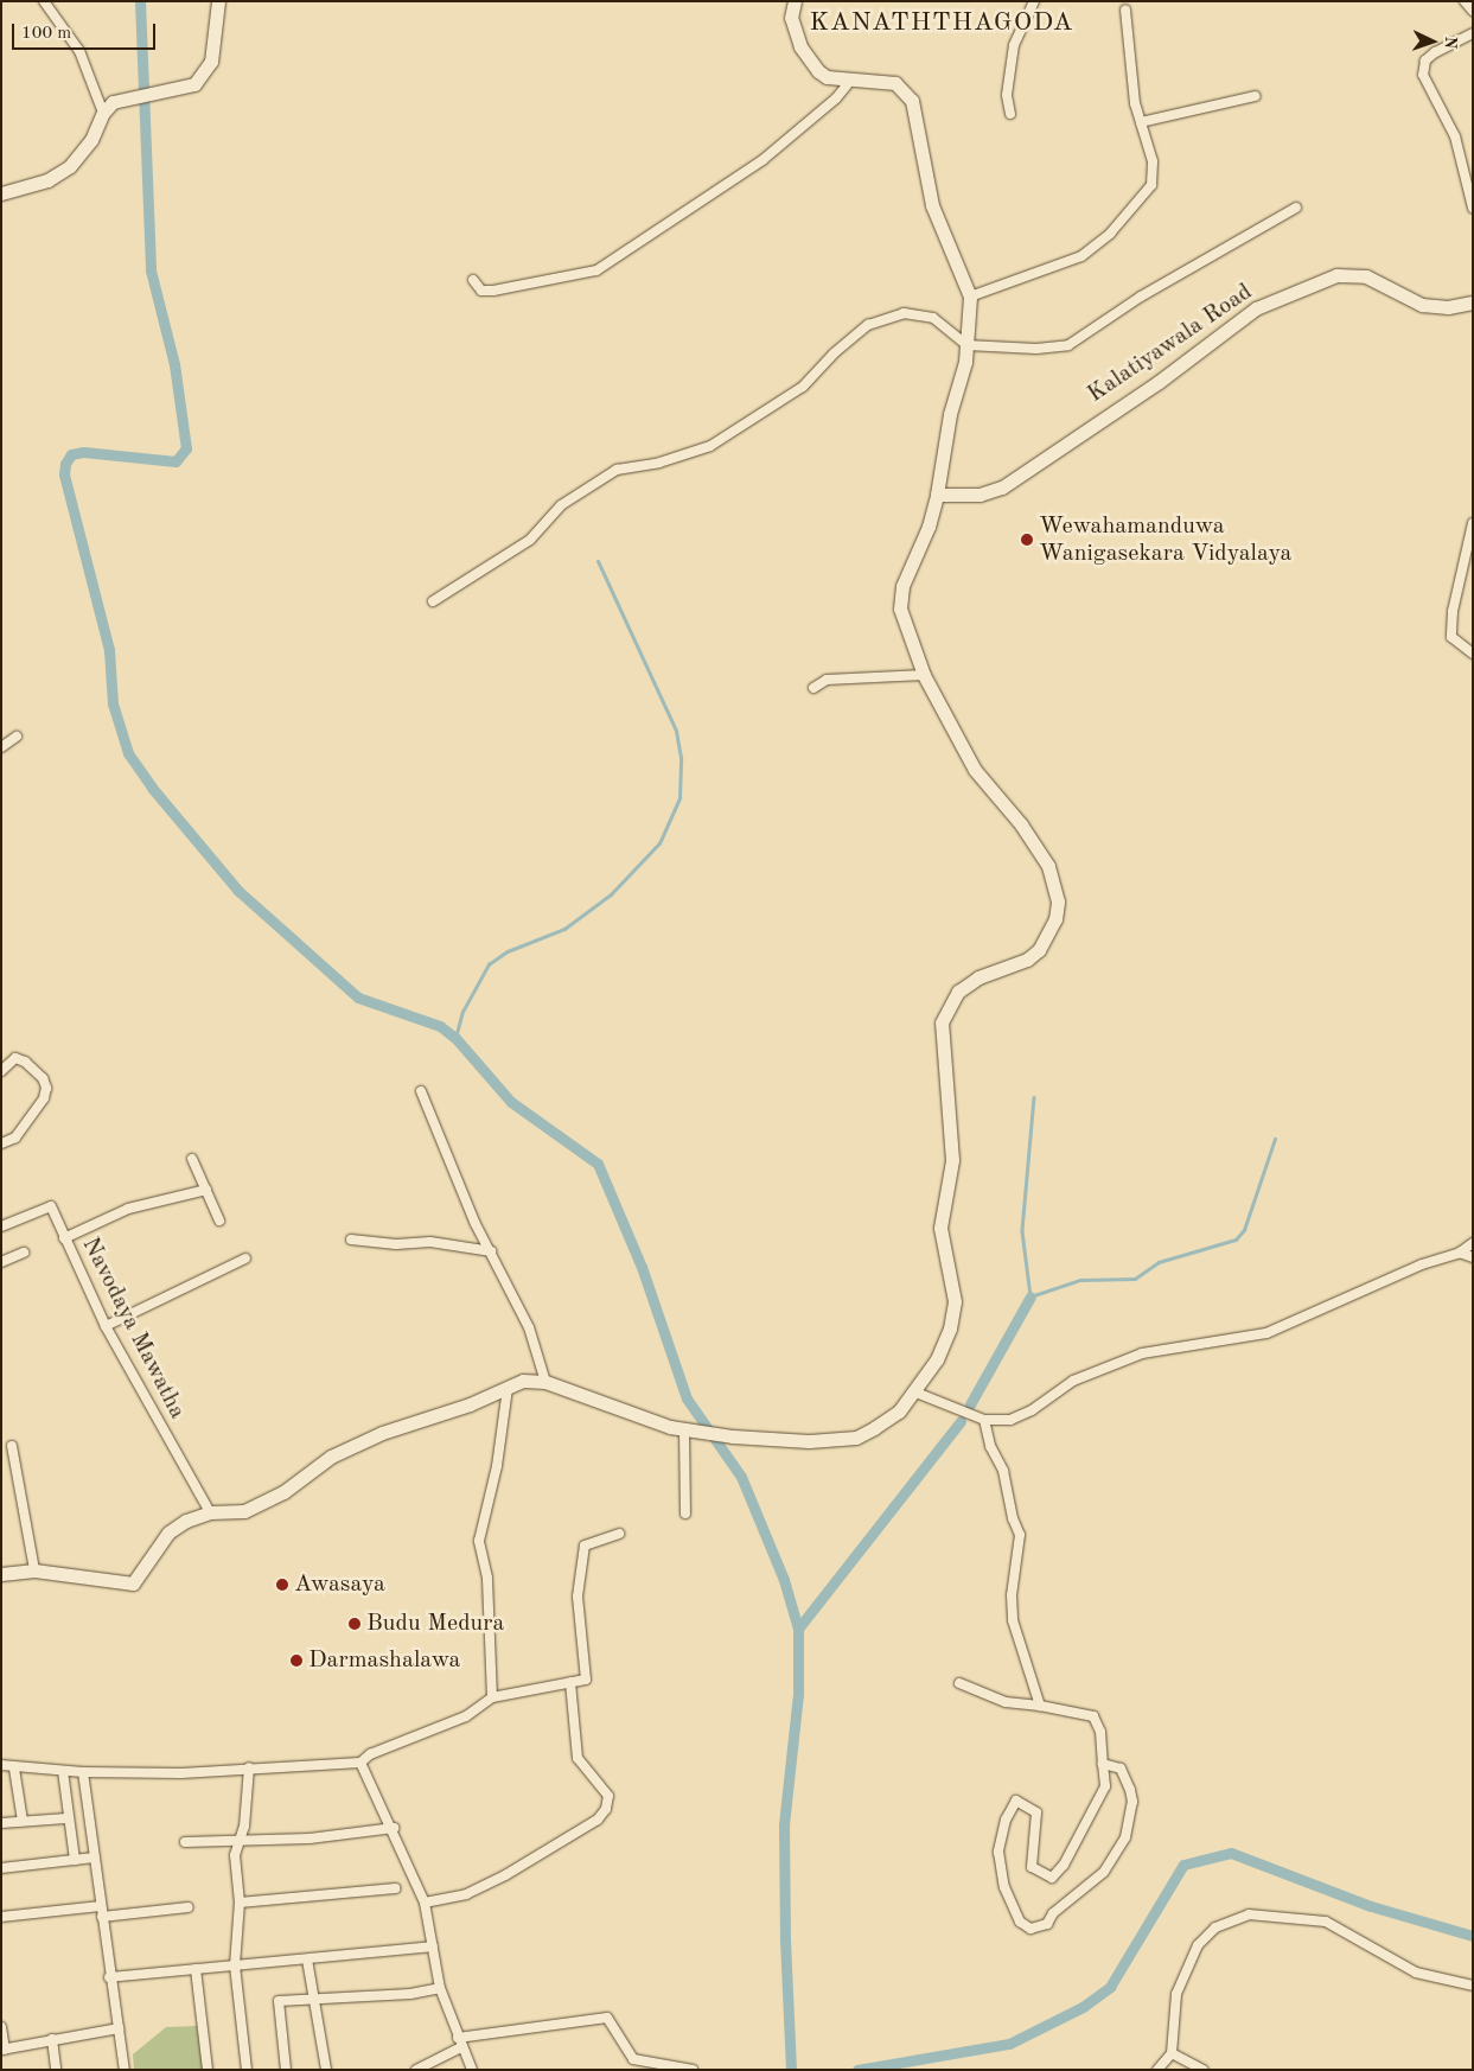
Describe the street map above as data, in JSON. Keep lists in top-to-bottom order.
{
  "streets": {
    "street": ["Kalatiyawala Road", "Navodaya Mawatha"]
  },
  "districts": ["KANATHTHAGODA"],
  "places": [
    "Wewahamanduwa Wanigasekara Vidyalaya",
    "Awasaya",
    "Budu Medura",
    "Darmashalawa"
  ],
  "scale_bar": "100 m",
  "north": "right"
}
